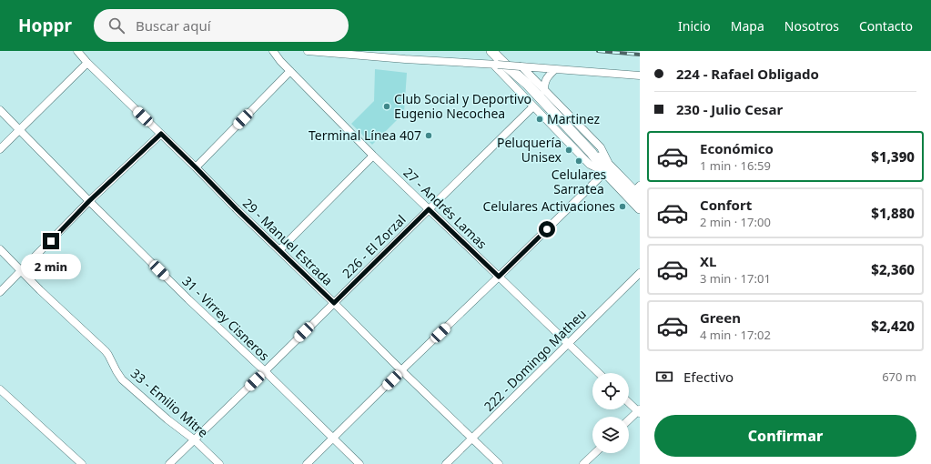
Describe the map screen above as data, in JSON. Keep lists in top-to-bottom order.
{
  "streets": {
    "street": [
      "27 - Andrés Lamas",
      "29 - Manuel Estrada",
      "226 - El Zorzal",
      "31 - Virrey Cisneros",
      "222 - Domingo Matheu",
      "33 - Emilio Mitre"
    ]
  },
  "crossings": [
    ["27 - Andrés Lamas", "226 - El Zorzal"],
    ["27 - Andrés Lamas", "222 - Domingo Matheu"],
    ["29 - Manuel Estrada", "226 - El Zorzal"],
    ["29 - Manuel Estrada", "222 - Domingo Matheu"],
    ["226 - El Zorzal", "31 - Virrey Cisneros"],
    ["226 - El Zorzal", "33 - Emilio Mitre"]
  ],
  "places": [
    "Club Social y Deportivo Eugenio Necochea",
    "Martinez",
    "Terminal Línea 407",
    "Peluquería Unisex",
    "Celulares Sarratea",
    "Celulares Activaciones"
  ],
  "page": {
    "header": "Hoppr",
    "search": "Buscar aquí",
    "nav": [
      "Inicio",
      "Mapa",
      "Nosotros",
      "Contacto"
    ],
    "banner": ["224 - Rafael Obligado", "230 - Julio Cesar"],
    "list": [
      {
        "name": "Económico",
        "note": "1 min · 16:59",
        "value": "$1,390"
      },
      {
        "name": "Confort",
        "note": "2 min · 17:00",
        "value": "$1,880"
      },
      {
        "name": "XL",
        "note": "3 min · 17:01",
        "value": "$2,360"
      },
      {
        "name": "Green",
        "note": "4 min · 17:02",
        "value": "$2,420"
      }
    ],
    "bubble": "2 min",
    "pay": ["Efectivo", "670 m"],
    "buttons": "Confirmar"
  }
}
